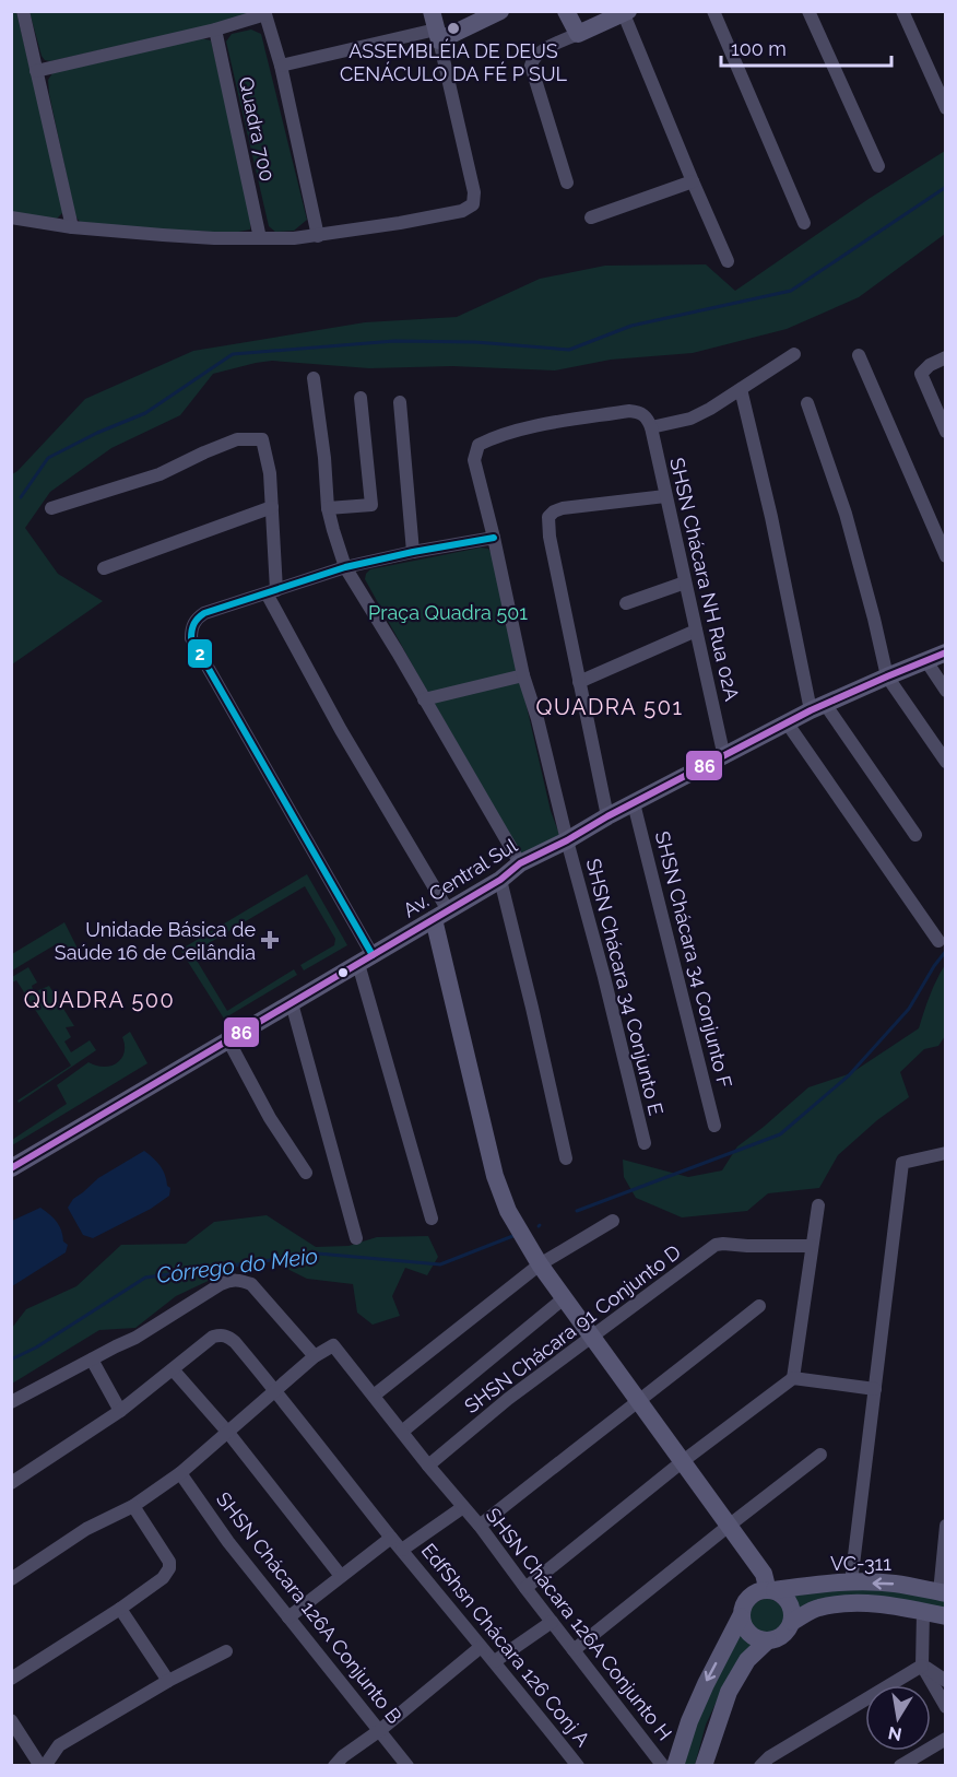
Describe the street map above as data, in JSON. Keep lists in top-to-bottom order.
{
  "streets": {
    "street": [
      "Quadra 700",
      "SHSN Chácara NH Rua 02A",
      "Av. Central Sul",
      "SHSN Chácara 34 Conjunto F",
      "SHSN Chácara 34 Conjunto E",
      "SHSN Chácara 91 Conjunto D",
      "VC-311",
      "SHSN Chácara 126A Conjunto B",
      "SHSN Chácara 126A Conjunto H",
      "EdfShsn Chácara 126 Conj A"
    ]
  },
  "crossings": [
    ["SHSN Chácara NH Rua 02A", "Av. Central Sul"],
    ["SHSN Chácara NH Rua 02A", "SHSN Chácara 34 Conjunto E"],
    ["Av. Central Sul", "SHSN Chácara 34 Conjunto F"],
    ["Av. Central Sul", "SHSN Chácara 34 Conjunto E"],
    ["SHSN Chácara 91 Conjunto D", "SHSN Chácara 126A Conjunto H"]
  ],
  "districts": ["QUADRA 501", "QUADRA 500"],
  "water": ["Córrego do Meio"],
  "parks": ["Praça Quadra 501"],
  "places": {
    "other": ["ASSEMBLÉIA DE DEUS CENÁCULO DA FÉ P SUL"],
    "health": ["Unidade Básica de Saúde 16 de Ceilândia"]
  },
  "lines": ["transit line 2", "transit line 86"],
  "scale_bar": "100 m",
  "north": "bottom"
}
